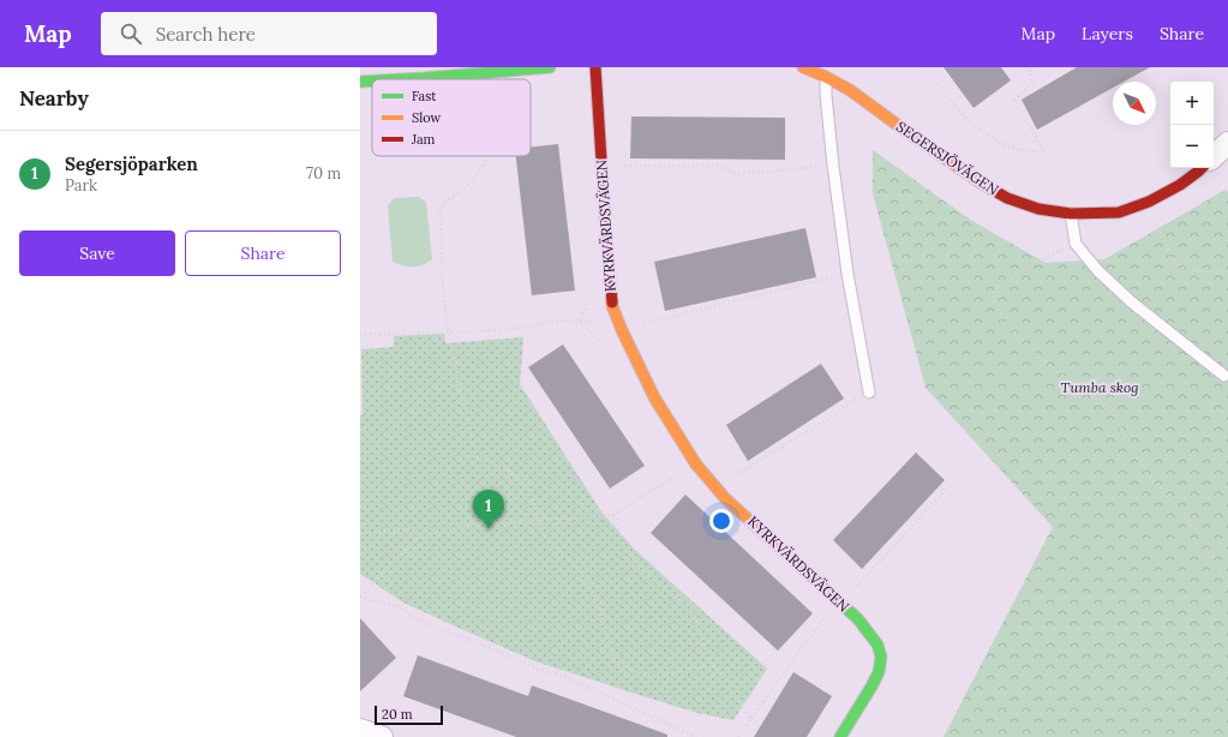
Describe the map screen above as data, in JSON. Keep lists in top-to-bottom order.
{
  "streets": {
    "street": ["SEGERSJÖVÄGEN", "KYRKVÄRDSVÄGEN"]
  },
  "parks": ["Tumba skog"],
  "legend": ["Fast", "Slow", "Jam"],
  "scale_bar": "20 m",
  "north": "bottom right",
  "page": {
    "header": "Map",
    "search": "Search here",
    "nav": ["Map", "Layers", "Share"],
    "heading": "Nearby",
    "map_buttons": ["+", "−"],
    "list": [
      {
        "mark": "1",
        "name": "Segersjöparken",
        "note": "Park",
        "value": "70 m"
      }
    ],
    "buttons": ["Save", "Share"],
    "pins": "1",
    "scale": "20 m"
  }
}
